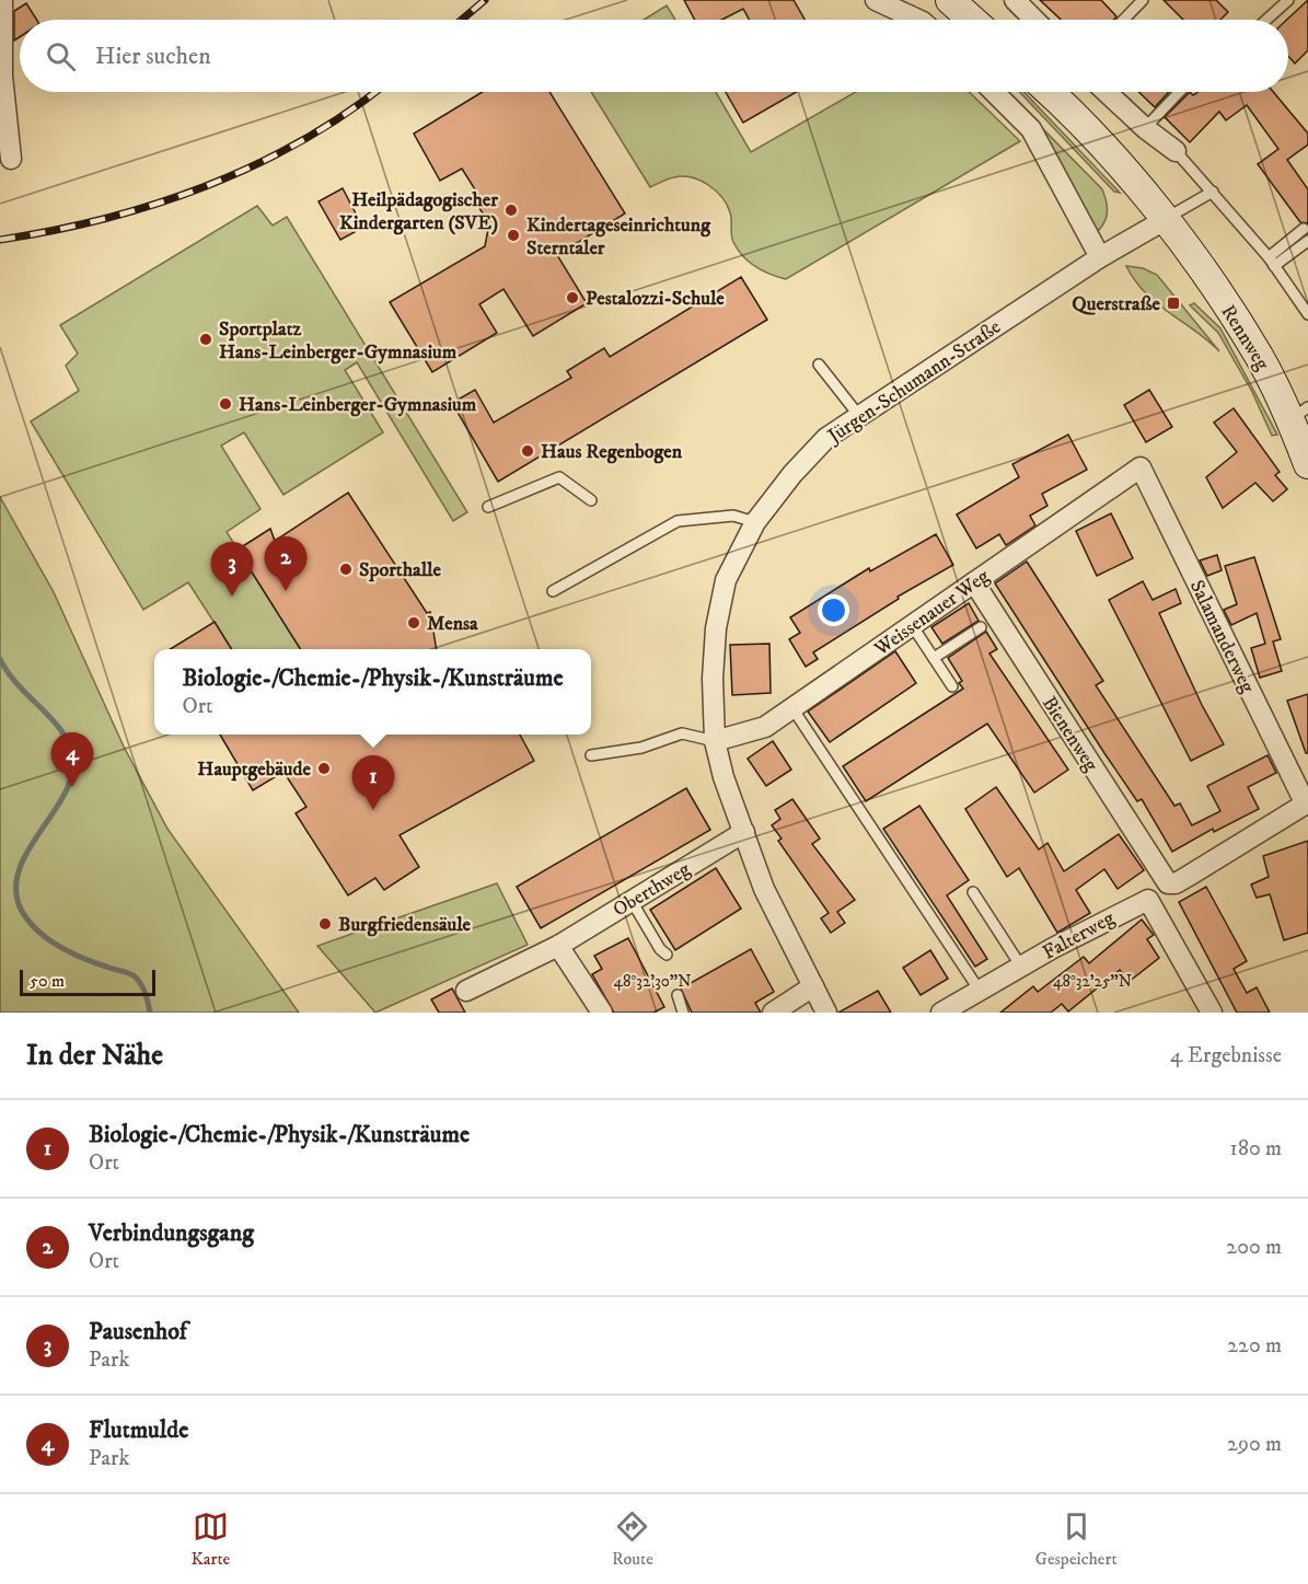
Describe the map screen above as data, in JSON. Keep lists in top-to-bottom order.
{
  "streets": {
    "main road": ["Rennweg"],
    "street": [
      "Jürgen-Schumann-Straße",
      "Weissenauer Weg",
      "Salamanderweg",
      "Bienenweg",
      "Oberthweg",
      "Falterweg"
    ]
  },
  "crossings": [
    ["Rennweg", "Jürgen-Schumann-Straße"],
    ["Jürgen-Schumann-Straße", "Weissenauer Weg"],
    ["Jürgen-Schumann-Straße", "Oberthweg"],
    ["Weissenauer Weg", "Salamanderweg"],
    ["Weissenauer Weg", "Bienenweg"],
    ["Salamanderweg", "Bienenweg"]
  ],
  "places": {
    "other": [
      "Heilpädagogischer Kindergarten (SVE)",
      "Kindertageseinrichtung Sterntaler",
      "Pestalozzi-Schule",
      "Sportplatz Hans-Leinberger-Gymnasium",
      "Hans-Leinberger-Gymnasium",
      "Haus Regenbogen",
      "Sporthalle",
      "Mensa",
      "Hauptgebäude",
      "Burgfriedensäule"
    ],
    "transit": ["Querstraße"]
  },
  "scale_bar": "50 m",
  "page": {
    "search": "Hier suchen",
    "pins": [
      "2",
      "3",
      "4",
      "1"
    ],
    "popup": ["Biologie-/Chemie-/Physik-/Kunsträume", "Ort"],
    "scale": "50 m",
    "heading": ["In der Nähe", "4 Ergebnisse"],
    "list": [
      {
        "mark": "1",
        "name": "Biologie-/Chemie-/Physik-/Kunsträume",
        "note": "Ort",
        "value": "180 m"
      },
      {
        "mark": "2",
        "name": "Verbindungsgang",
        "note": "Ort",
        "value": "200 m"
      },
      {
        "mark": "3",
        "name": "Pausenhof",
        "note": "Park",
        "value": "220 m"
      },
      {
        "mark": "4",
        "name": "Flutmulde",
        "note": "Park",
        "value": "290 m"
      }
    ],
    "nav": ["Karte", "Route", "Gespeichert"]
  },
  "coordinates": ["48°32'30\"N", "48°32'25\"N"]
}
